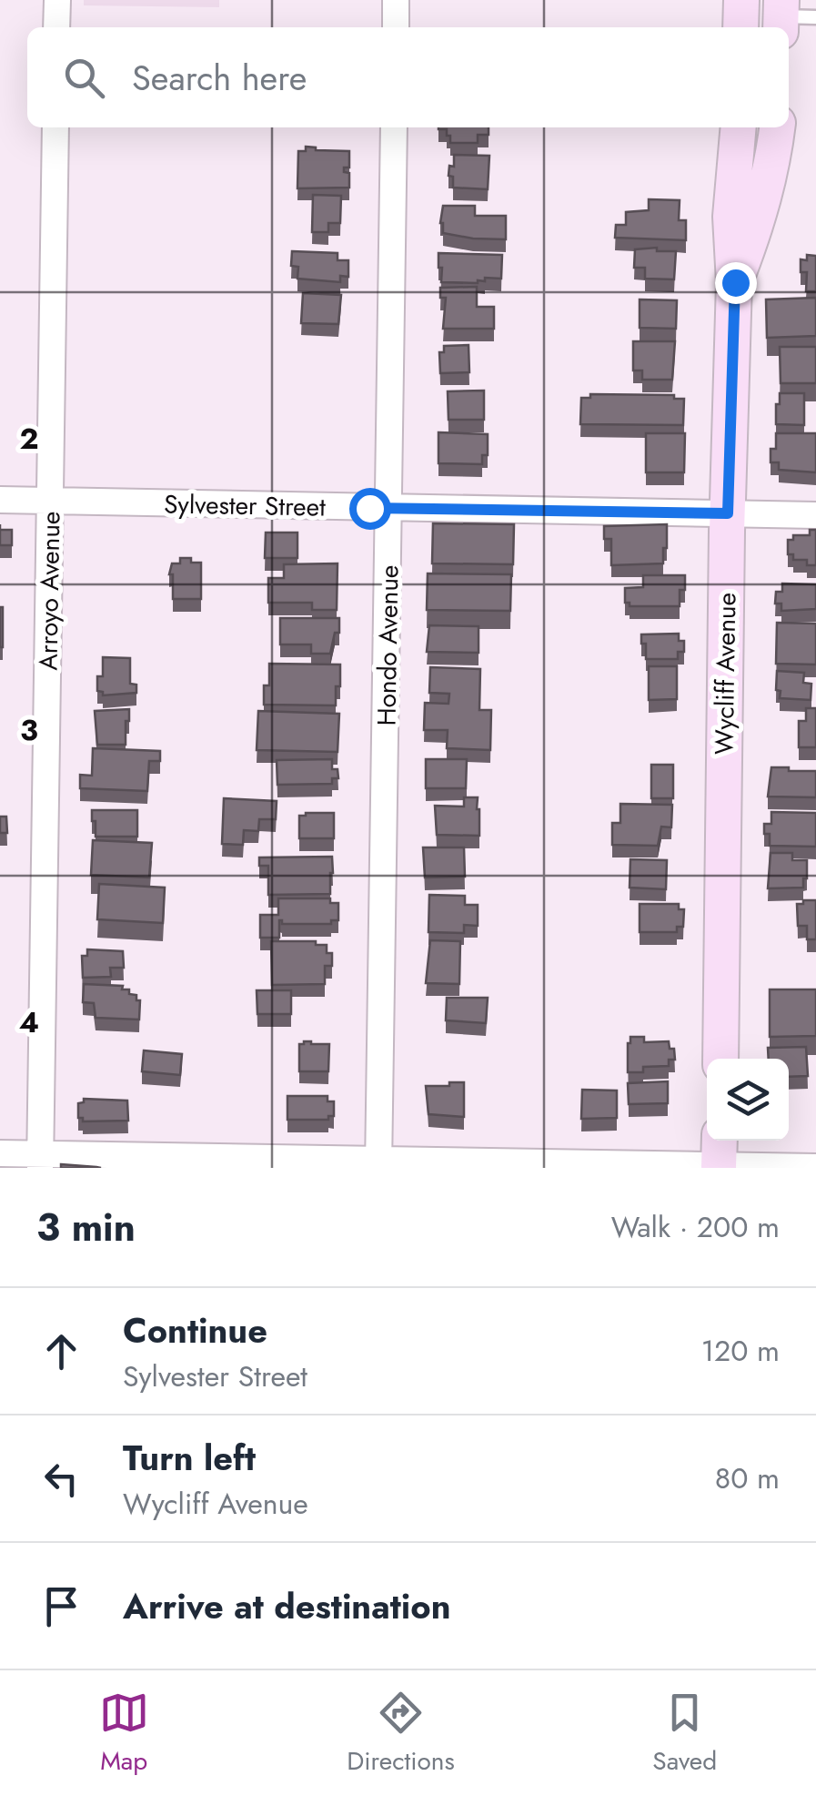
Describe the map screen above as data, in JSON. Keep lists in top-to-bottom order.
{
  "streets": {
    "main road": ["Wycliff Avenue"],
    "street": ["Sylvester Street", "Arroyo Avenue", "Hondo Avenue"]
  },
  "crossings": [
    ["Sylvester Street", "Arroyo Avenue"],
    ["Sylvester Street", "Hondo Avenue"],
    ["Sylvester Street", "Wycliff Avenue"]
  ],
  "page": {
    "search": "Search here",
    "heading": ["3 min", "Walk · 200 m"],
    "list": [
      ["Continue", "Sylvester Street", "120 m"],
      ["Turn left", "Wycliff Avenue", "80 m"],
      "Arrive at destination"
    ],
    "nav": ["Map", "Directions", "Saved"]
  },
  "grid": {
    "rows": ["2", "3", "4"]
  }
}
